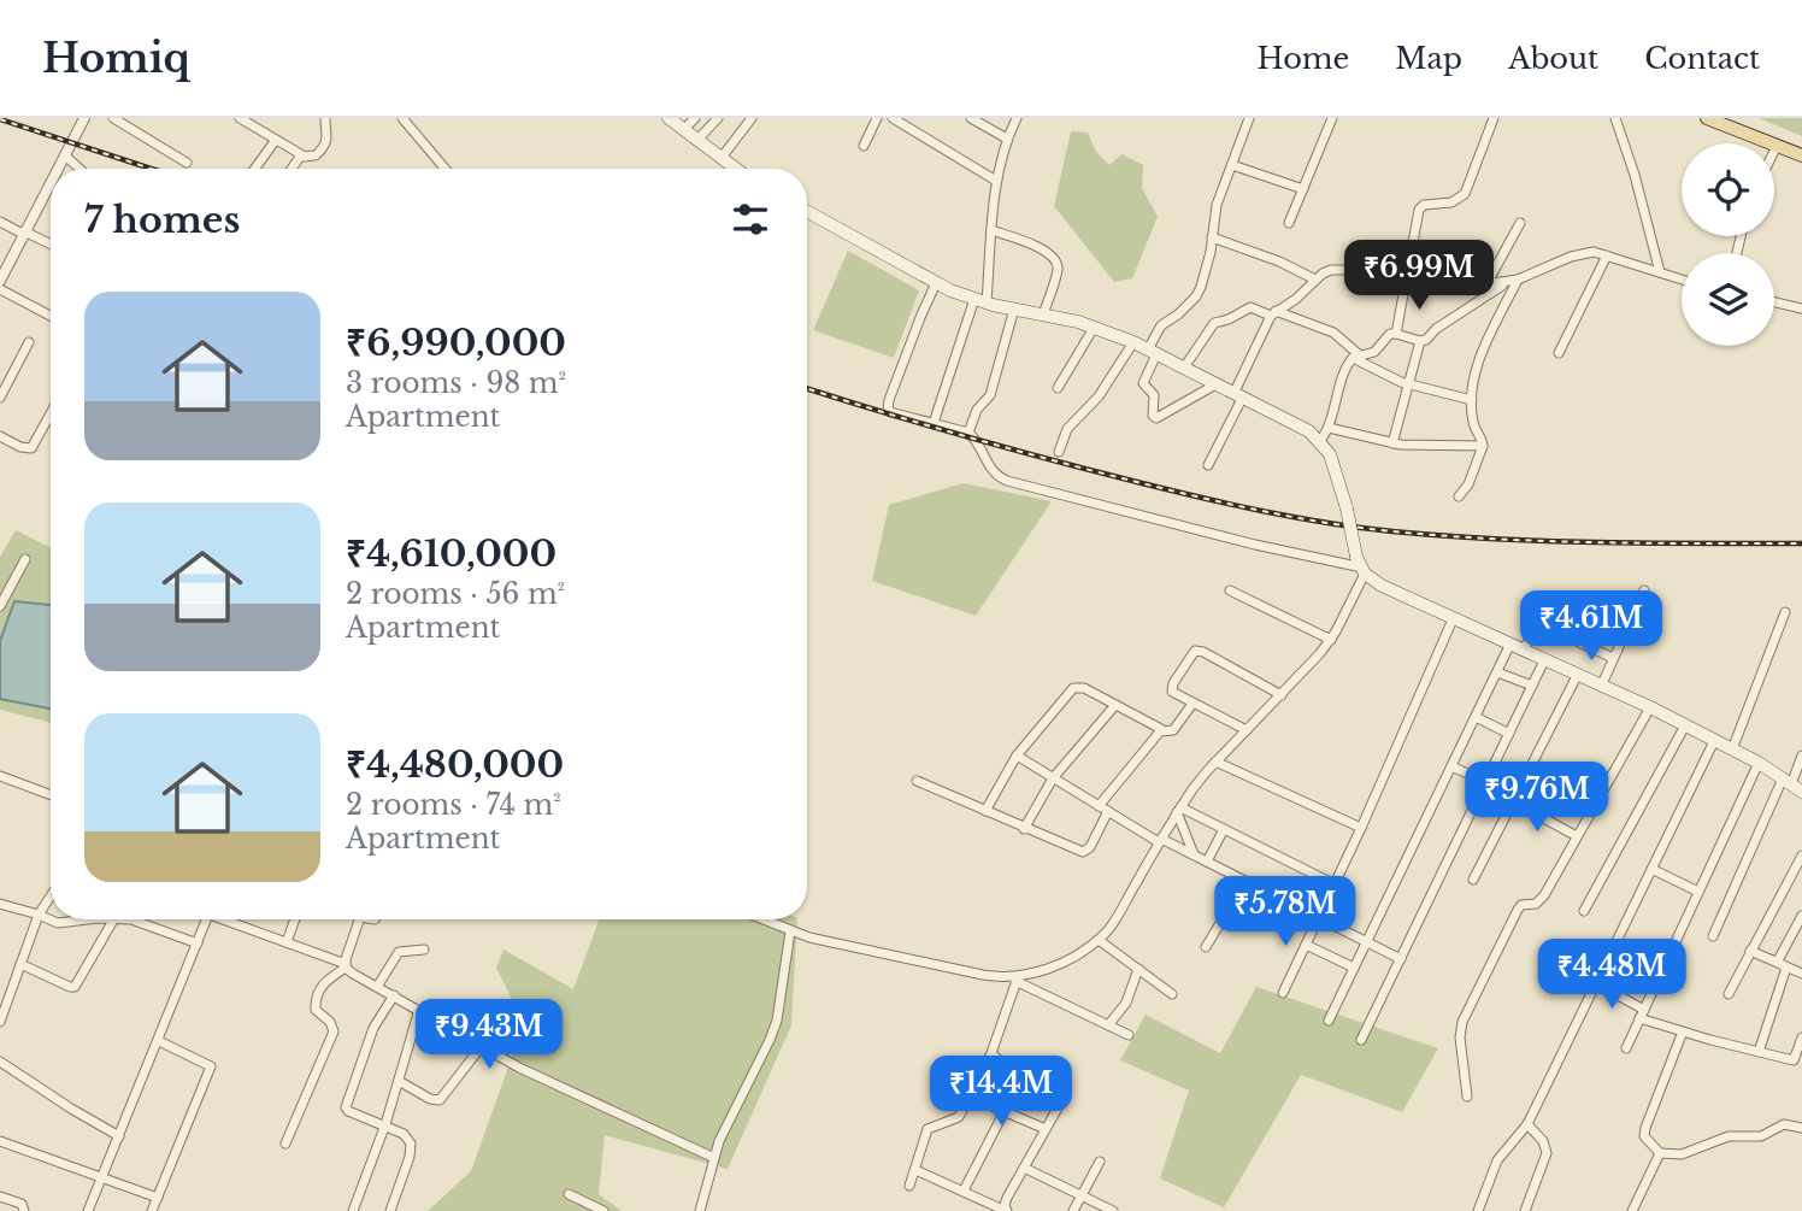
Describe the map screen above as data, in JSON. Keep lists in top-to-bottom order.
{
  "page": {
    "header": "Homiq",
    "nav": [
      "Home",
      "Map",
      "About",
      "Contact"
    ],
    "heading": "7 homes",
    "price": [
      "₹6.99M",
      "₹4.61M",
      "₹9.76M",
      "₹5.78M",
      "₹4.48M",
      "₹9.43M",
      "₹14.4M"
    ],
    "list": [
      {
        "name": "₹6,990,000",
        "note": "3 rooms · 98 m² · Apartment"
      },
      {
        "name": "₹4,610,000",
        "note": "2 rooms · 56 m² · Apartment"
      },
      {
        "name": "₹4,480,000",
        "note": "2 rooms · 74 m² · Apartment"
      }
    ]
  }
}
